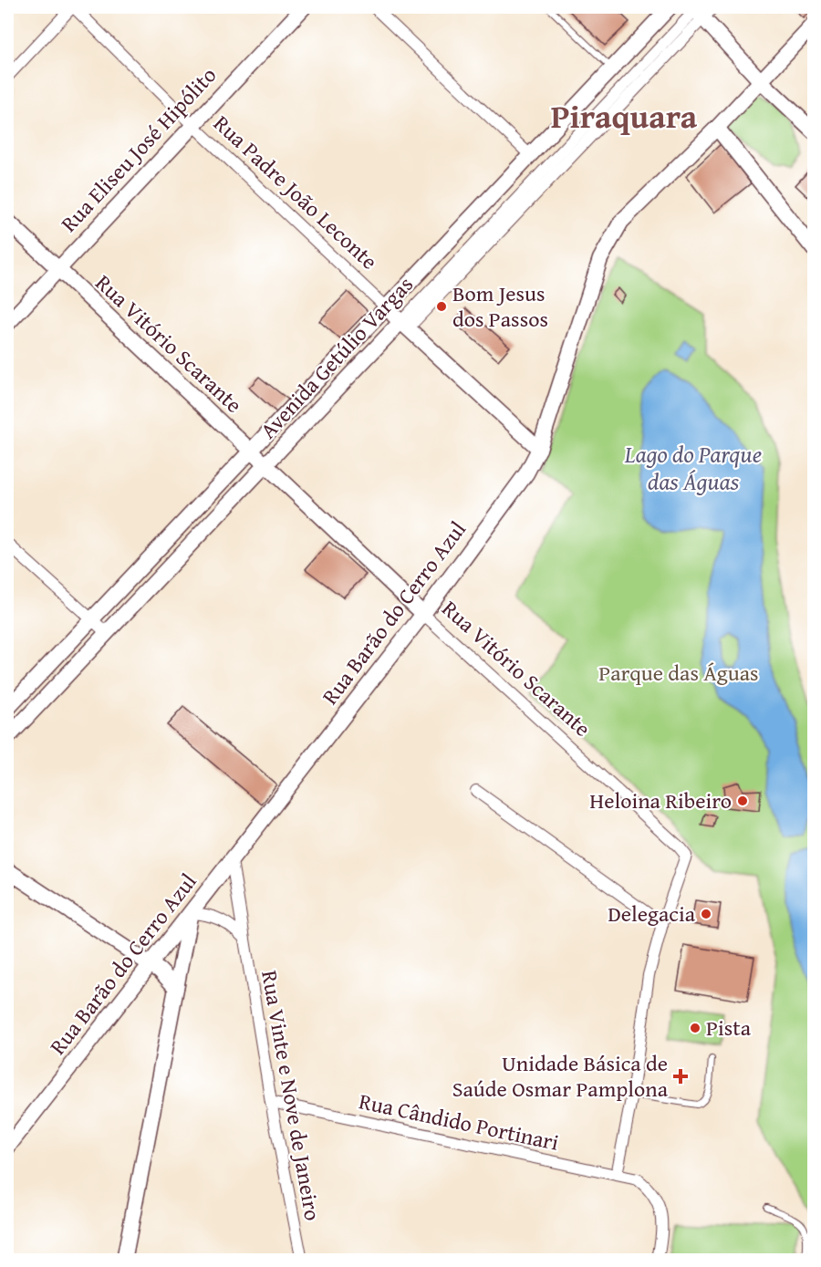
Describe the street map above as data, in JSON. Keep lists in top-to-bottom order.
{
  "streets": {
    "main road": [
      "Rua Eliseu José Hipólito",
      "Rua Padre João Leconte",
      "Rua Vitório Scarante",
      "Avenida Getúlio Vargas",
      "Rua Barão do Cerro Azul"
    ],
    "street": ["Rua Vinte e Nove de Janeiro", "Rua Cândido Portinari"]
  },
  "crossings": [
    ["Rua Eliseu José Hipólito", "Rua Padre João Leconte"],
    ["Rua Eliseu José Hipólito", "Rua Vitório Scarante"],
    ["Rua Padre João Leconte", "Avenida Getúlio Vargas"],
    ["Rua Padre João Leconte", "Rua Barão do Cerro Azul"],
    ["Rua Vitório Scarante", "Avenida Getúlio Vargas"],
    ["Rua Vitório Scarante", "Rua Barão do Cerro Azul"],
    ["Rua Barão do Cerro Azul", "Rua Vinte e Nove de Janeiro"],
    ["Rua Vinte e Nove de Janeiro", "Rua Cândido Portinari"]
  ],
  "districts": ["Piraquara"],
  "water": ["Lago do Parque das Águas"],
  "parks": ["Parque das Águas"],
  "places": {
    "other": [
      "Bom Jesus dos Passos",
      "Heloina Ribeiro",
      "Delegacia",
      "Pista"
    ],
    "health": ["Unidade Básica de Saúde Osmar Pamplona"]
  }
}
